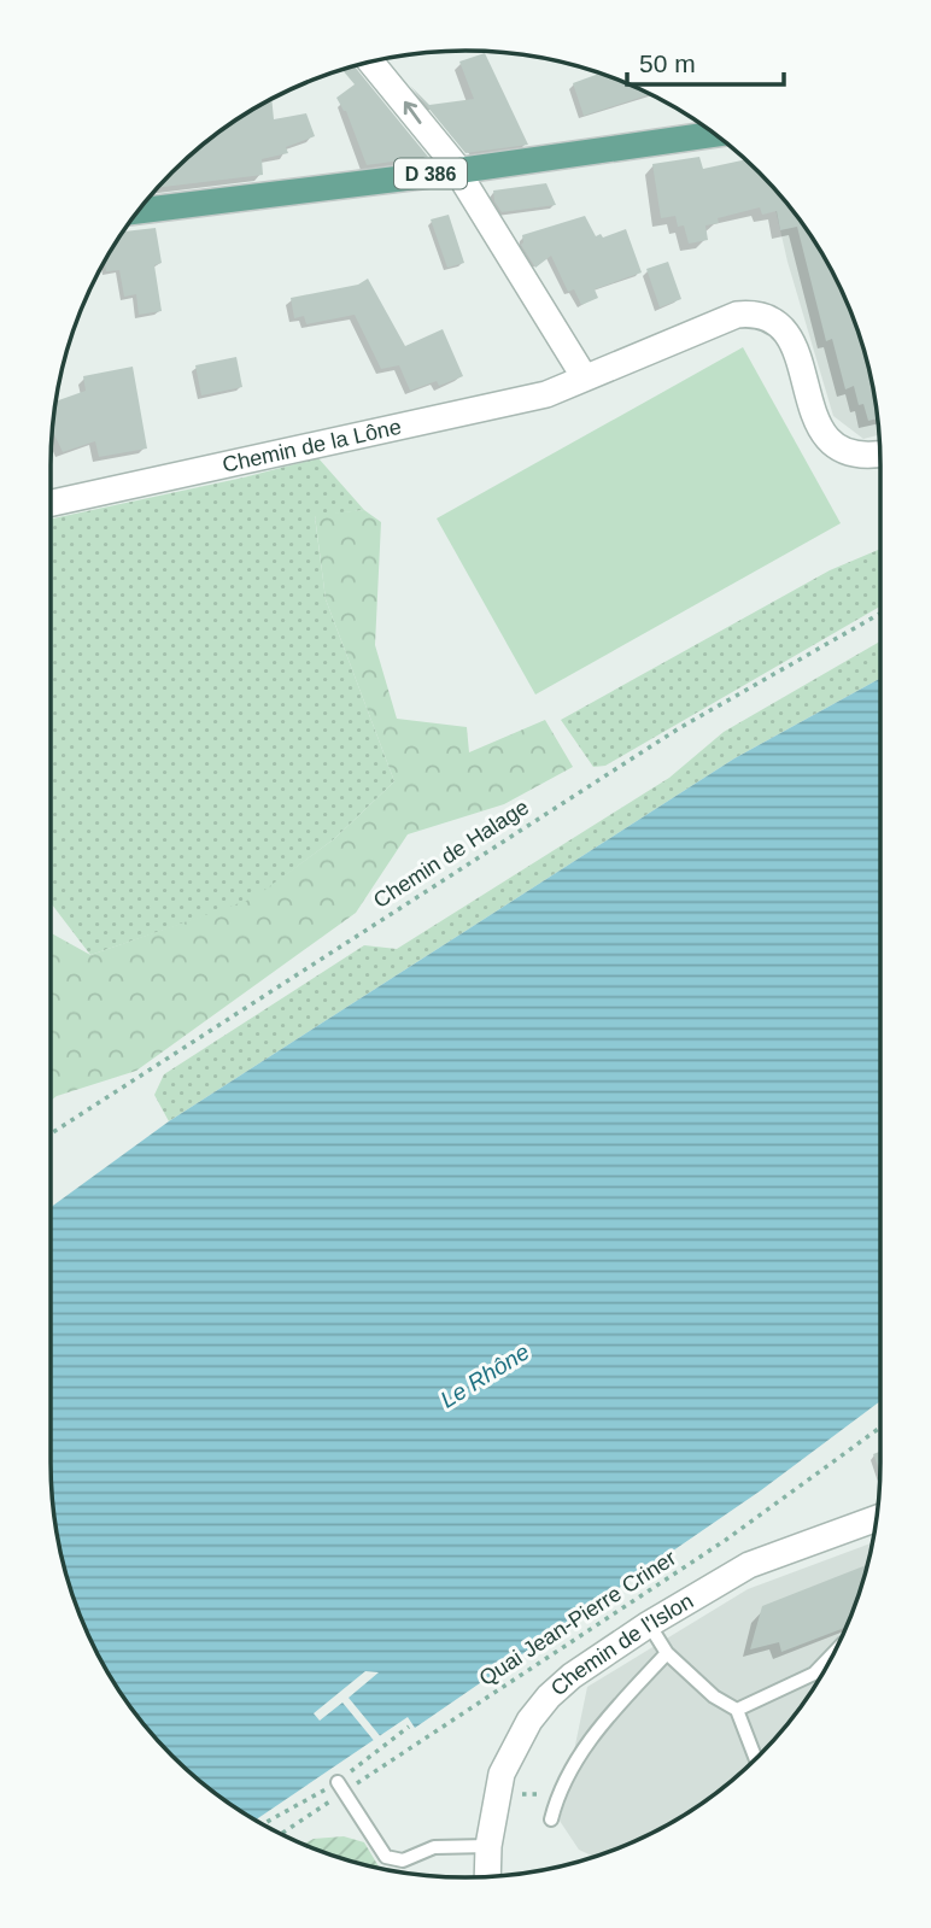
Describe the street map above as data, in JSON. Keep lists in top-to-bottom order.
{
  "streets": {
    "main road": ["D 386"],
    "street": ["Chemin de la Lône", "Chemin de l'Islon"],
    "path": ["Chemin de Halage", "Quai Jean-Pierre Criner"]
  },
  "water": ["Le Rhône"],
  "scale_bar": "50 m"
}
